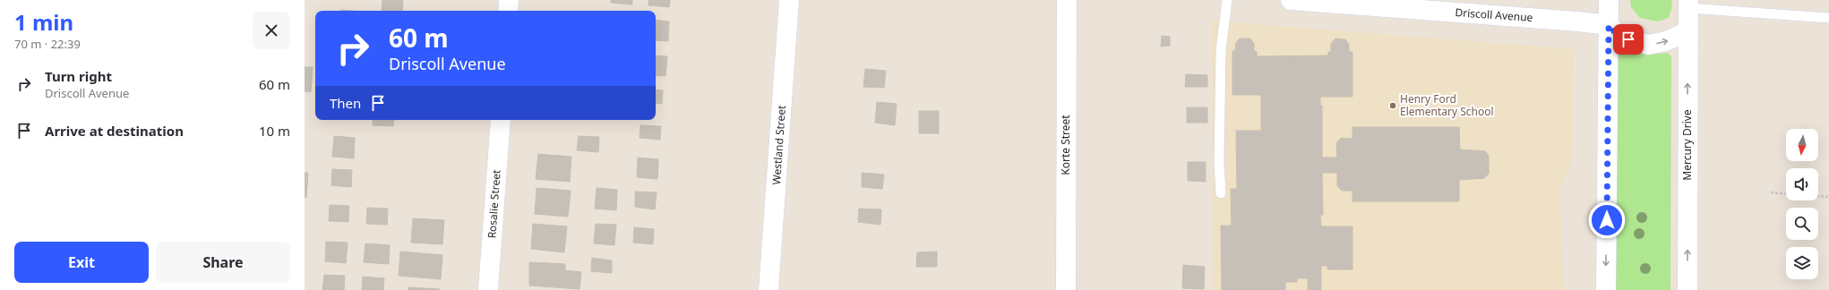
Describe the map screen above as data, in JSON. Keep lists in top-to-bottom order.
{
  "streets": {
    "street": [
      "Driscoll Avenue",
      "Westland Street",
      "Korte Street",
      "Mercury Drive",
      "Rosalie Street"
    ]
  },
  "places": ["Henry Ford Elementary School"],
  "north": "bottom",
  "page": {
    "heading": ["1 min", "70 m · 22:39"],
    "turn": ["60 m", "Driscoll Avenue"],
    "list": [
      {
        "name": "Turn right",
        "note": "Driscoll Avenue",
        "value": "60 m"
      },
      {
        "name": "Arrive at destination",
        "value": "10 m"
      }
    ],
    "then": "Then",
    "buttons": ["Exit", "Share"]
  }
}
